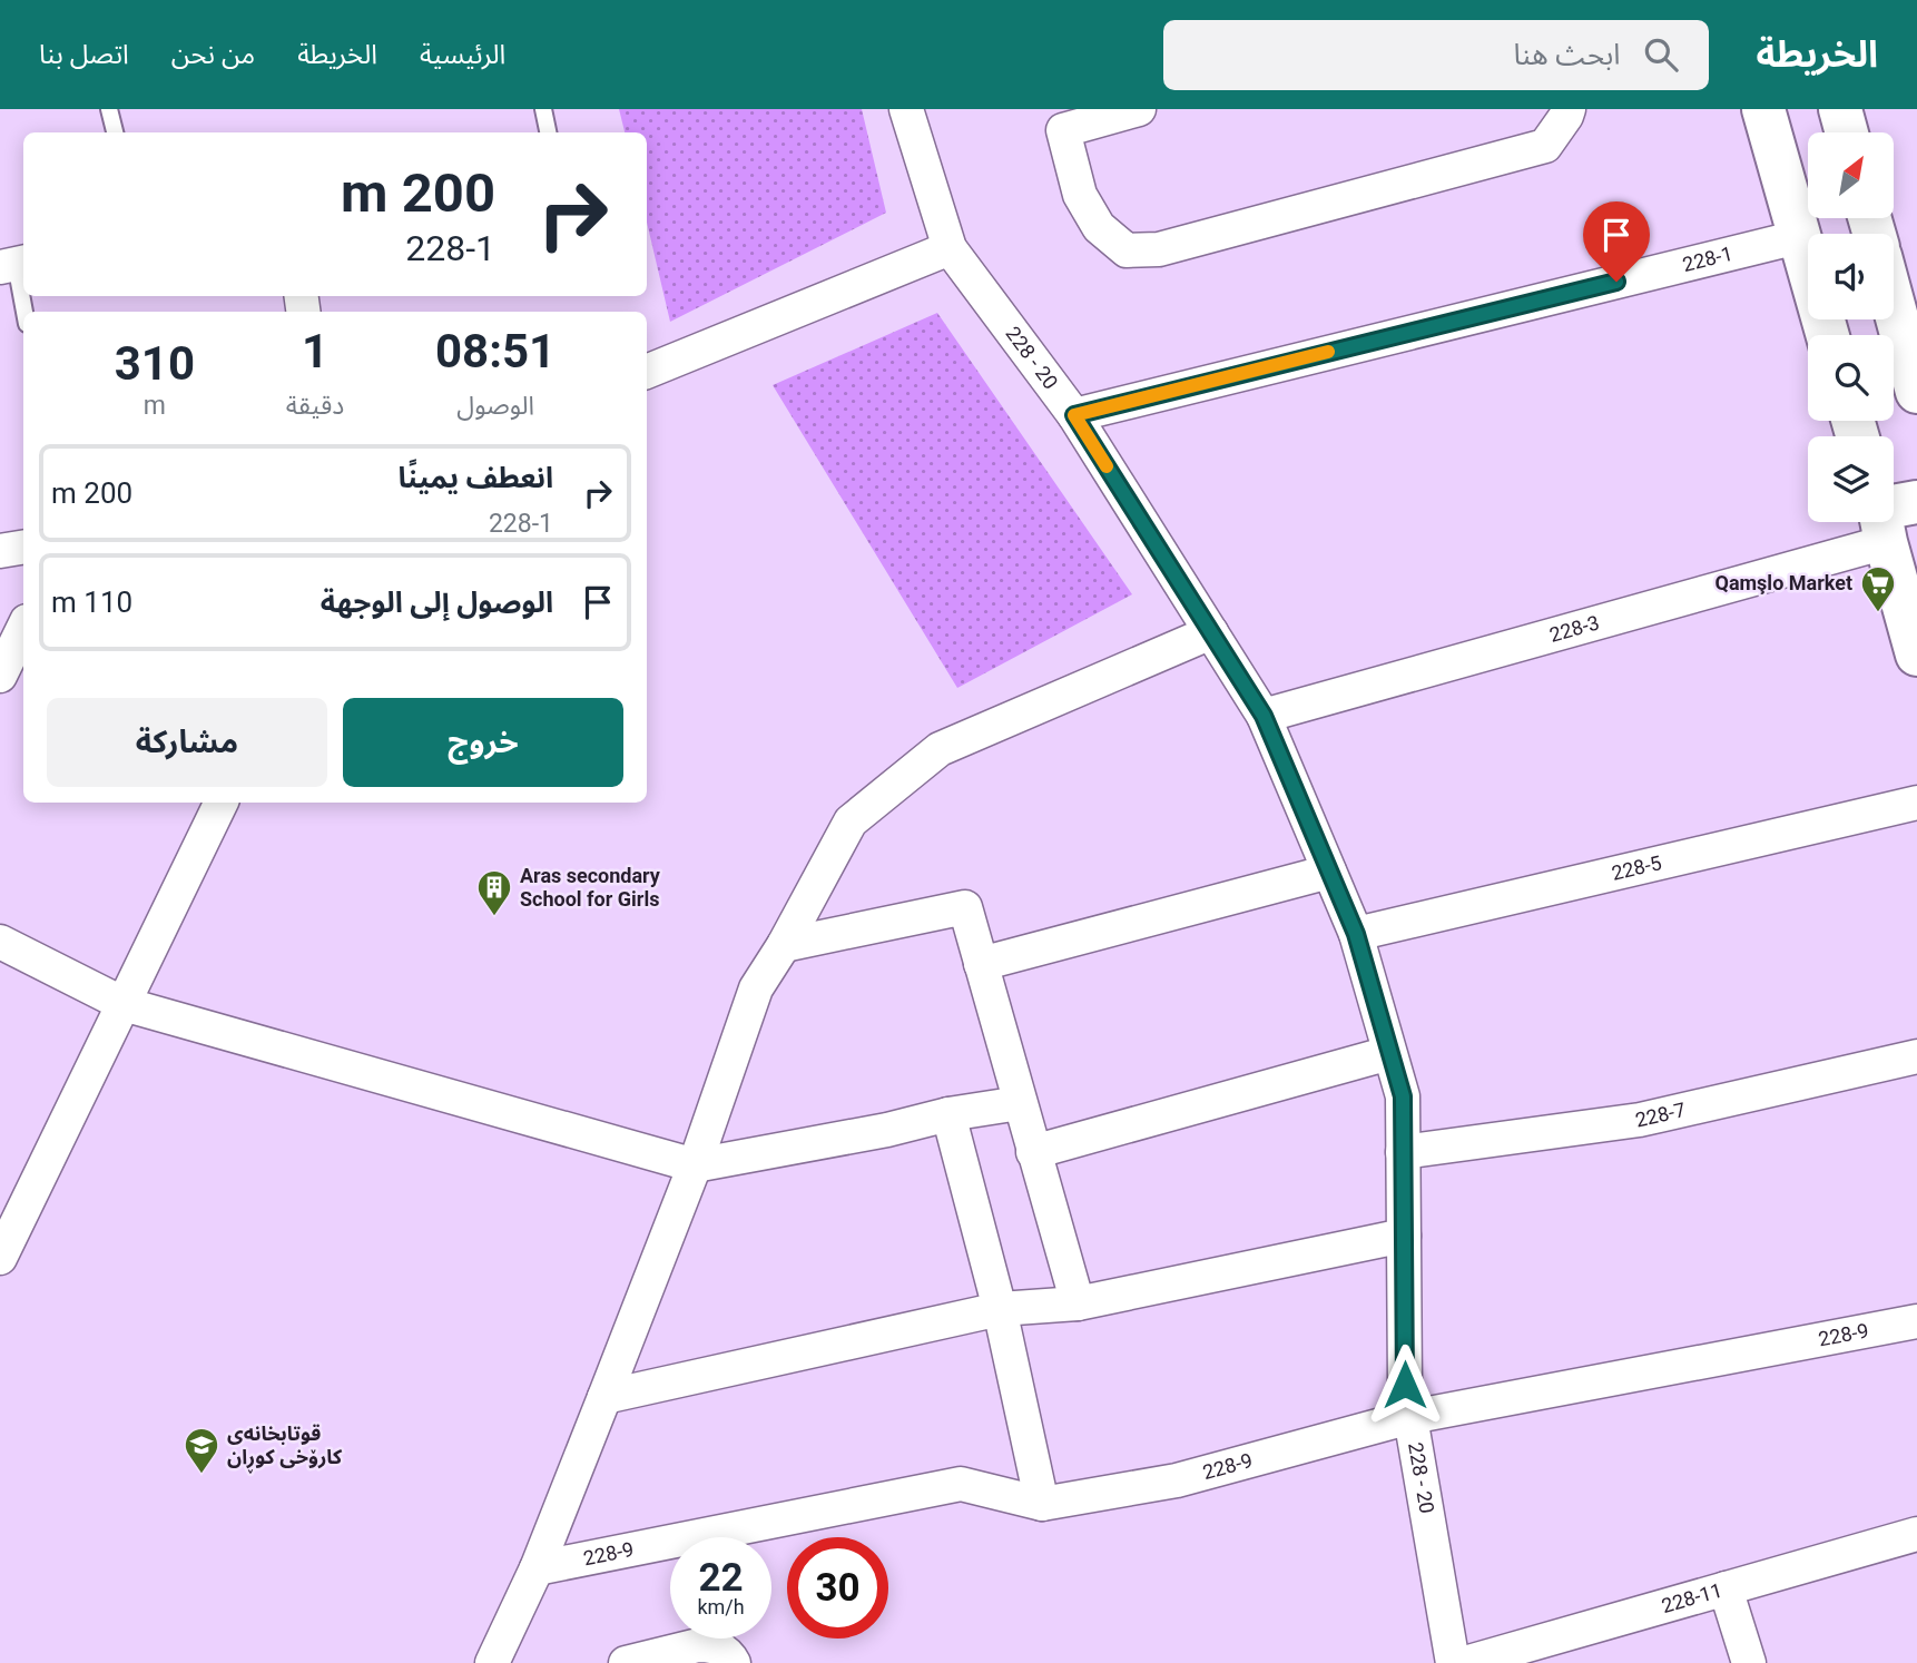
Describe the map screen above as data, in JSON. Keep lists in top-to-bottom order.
{
  "streets": {
    "street": [
      "228-1",
      "228 - 20",
      "228-3",
      "228-5",
      "228-7",
      "228-9",
      "228-11"
    ]
  },
  "crossings": [
    ["228-1", "228 - 20"],
    ["228 - 20", "228-3"],
    ["228 - 20", "228-5"],
    ["228 - 20", "228-7"],
    ["228 - 20", "228-9"]
  ],
  "places": {
    "supermarket": ["Qamşlo Market"],
    "building": ["Aras secondary School for Girls"],
    "school or university": ["قوتابخانەی کارۆخی کوڕان"]
  },
  "north": "top right",
  "page": {
    "header": "الخريطة",
    "search": "ابحث هنا",
    "nav": [
      "الرئيسية",
      "الخريطة",
      "من نحن",
      "اتصل بنا"
    ],
    "turn": ["200 m", "228-1"],
    "eta": [
      "08:51",
      "الوصول",
      "1",
      "دقيقة",
      "310",
      "m"
    ],
    "list": [
      {
        "name": "انعطف يمينًا",
        "note": "228-1",
        "value": "200 m"
      },
      {
        "name": "الوصول إلى الوجهة",
        "value": "110 m"
      }
    ],
    "buttons": ["خروج", "مشاركة"],
    "speed": "22 km/h",
    "limit": "30"
  }
}
